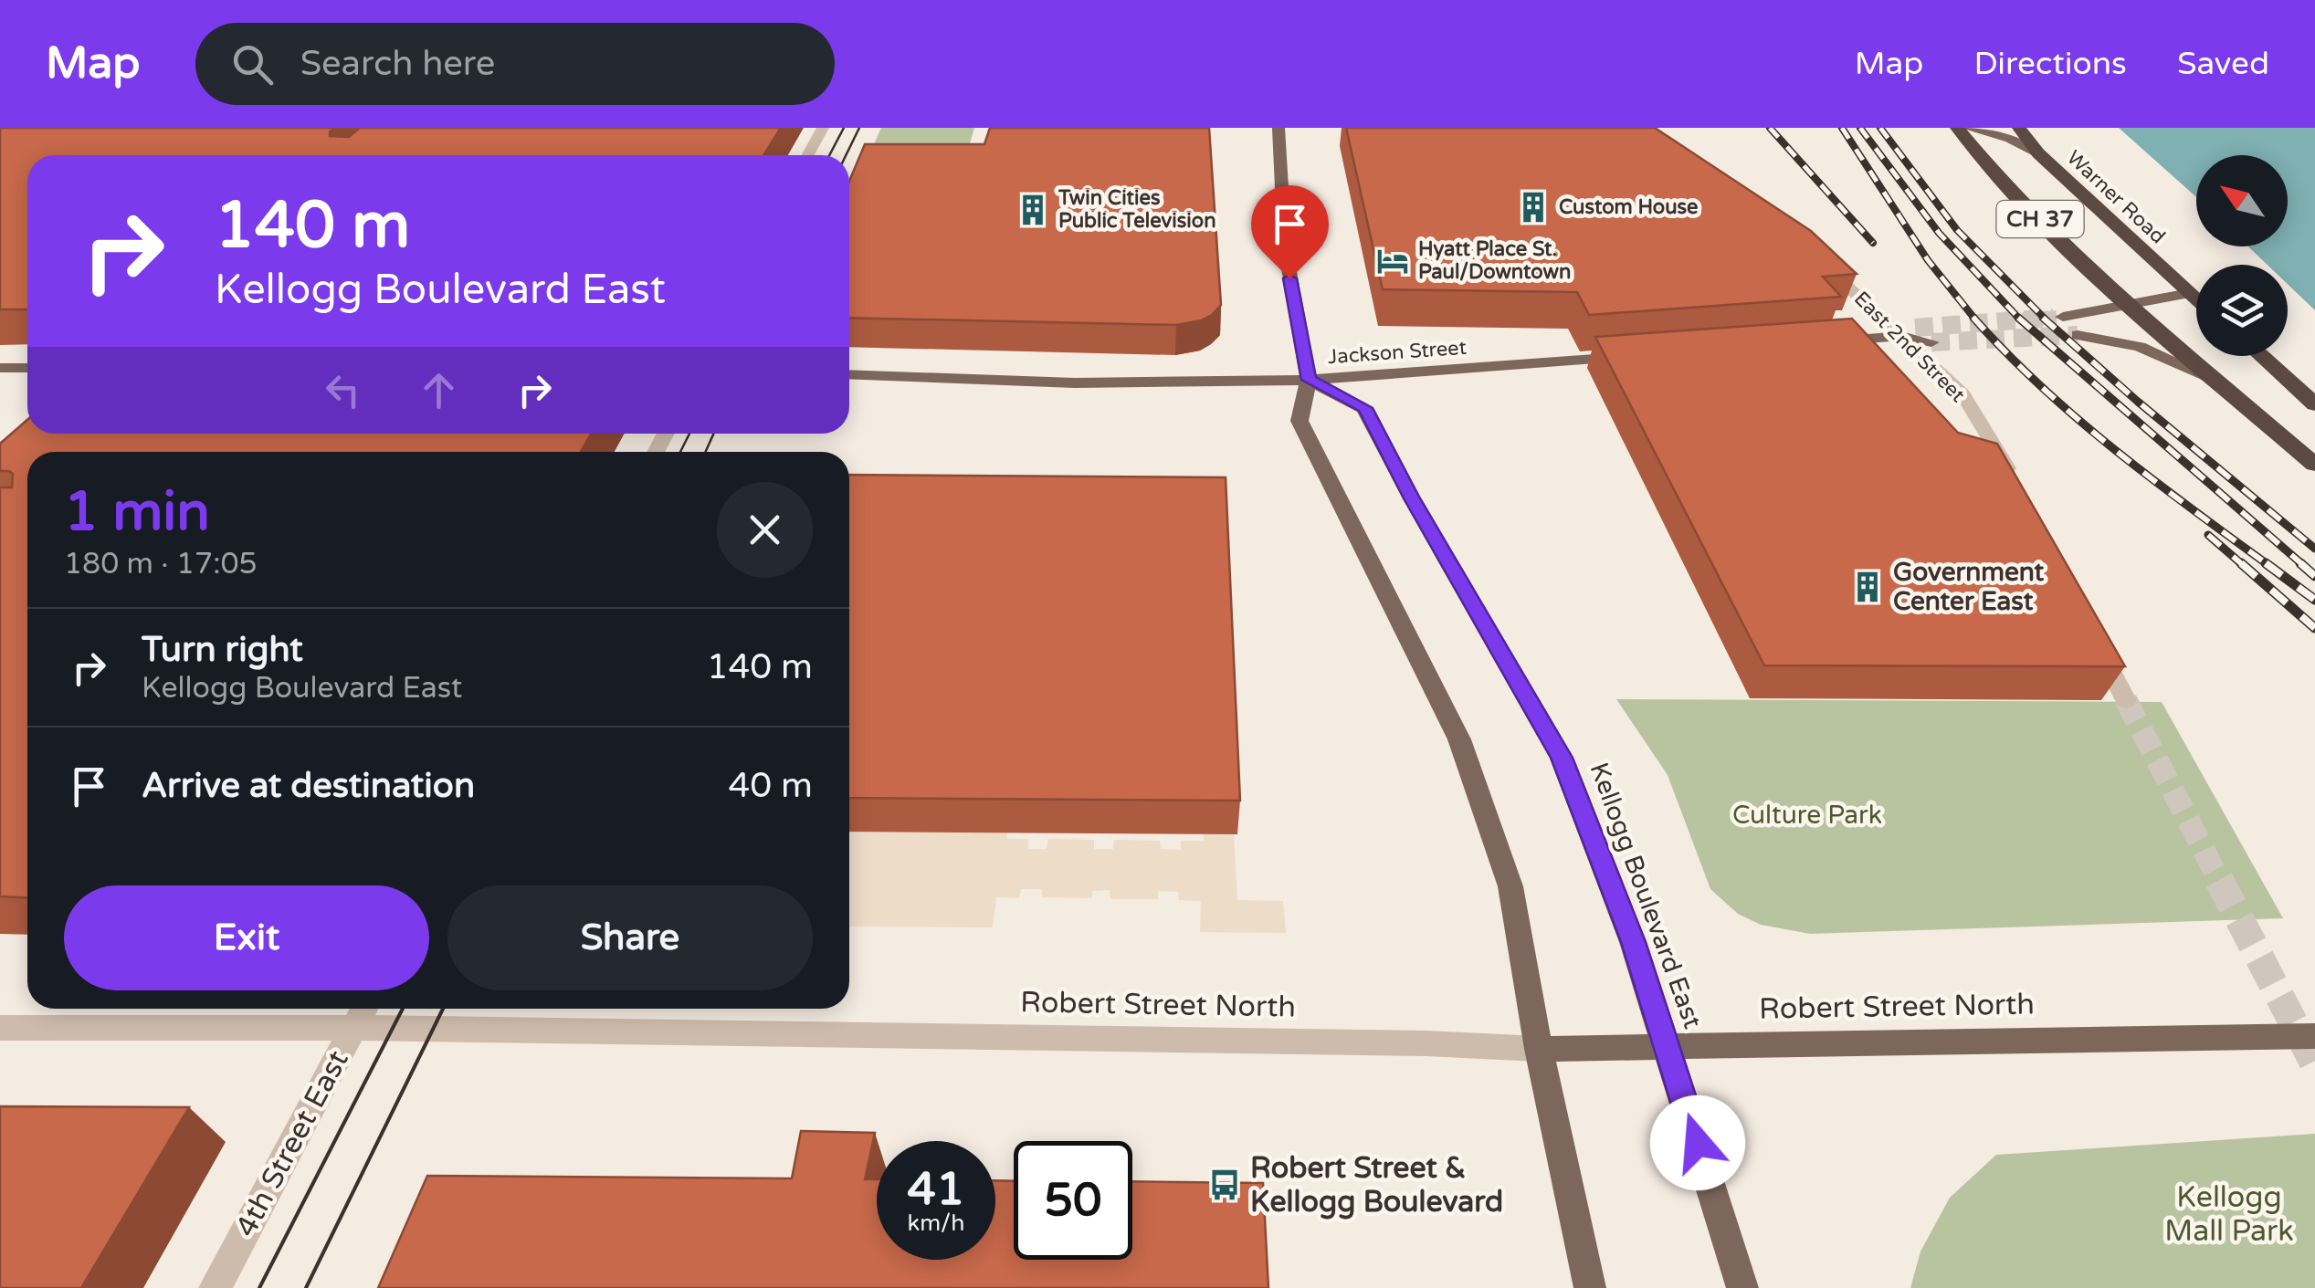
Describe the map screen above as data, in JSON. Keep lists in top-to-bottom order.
{
  "streets": {
    "highway": ["Warner Road", "CH 37"],
    "main road": ["Jackson Street", "Kellogg Boulevard East", "Robert Street North"],
    "street": ["East 2nd Street", "4th Street East"]
  },
  "crossings": [
    ["Warner Road", "CH 37"],
    ["Jackson Street", "Kellogg Boulevard East"],
    ["Kellogg Boulevard East", "Robert Street North"],
    ["Robert Street North", "4th Street East"]
  ],
  "parks": ["Culture Park", "Kellogg Mall Park"],
  "places": {
    "building": ["Custom House", "Twin Cities Public Television", "Government Center East"],
    "hotel": ["Hyatt Place St. Paul/Downtown"],
    "bus stop": ["Robert Street & Kellogg Boulevard"]
  },
  "north": "top left",
  "page": {
    "header": "Map",
    "search": "Search here",
    "nav": ["Map", "Directions", "Saved"],
    "turn": ["140 m", "Kellogg Boulevard East"],
    "heading": ["1 min", "180 m · 17:05"],
    "list": [
      {
        "name": "Turn right",
        "note": "Kellogg Boulevard East",
        "value": "140 m"
      },
      {
        "name": "Arrive at destination",
        "value": "40 m"
      }
    ],
    "buttons": ["Exit", "Share"],
    "speed": "41 km/h",
    "limit": "50"
  }
}
